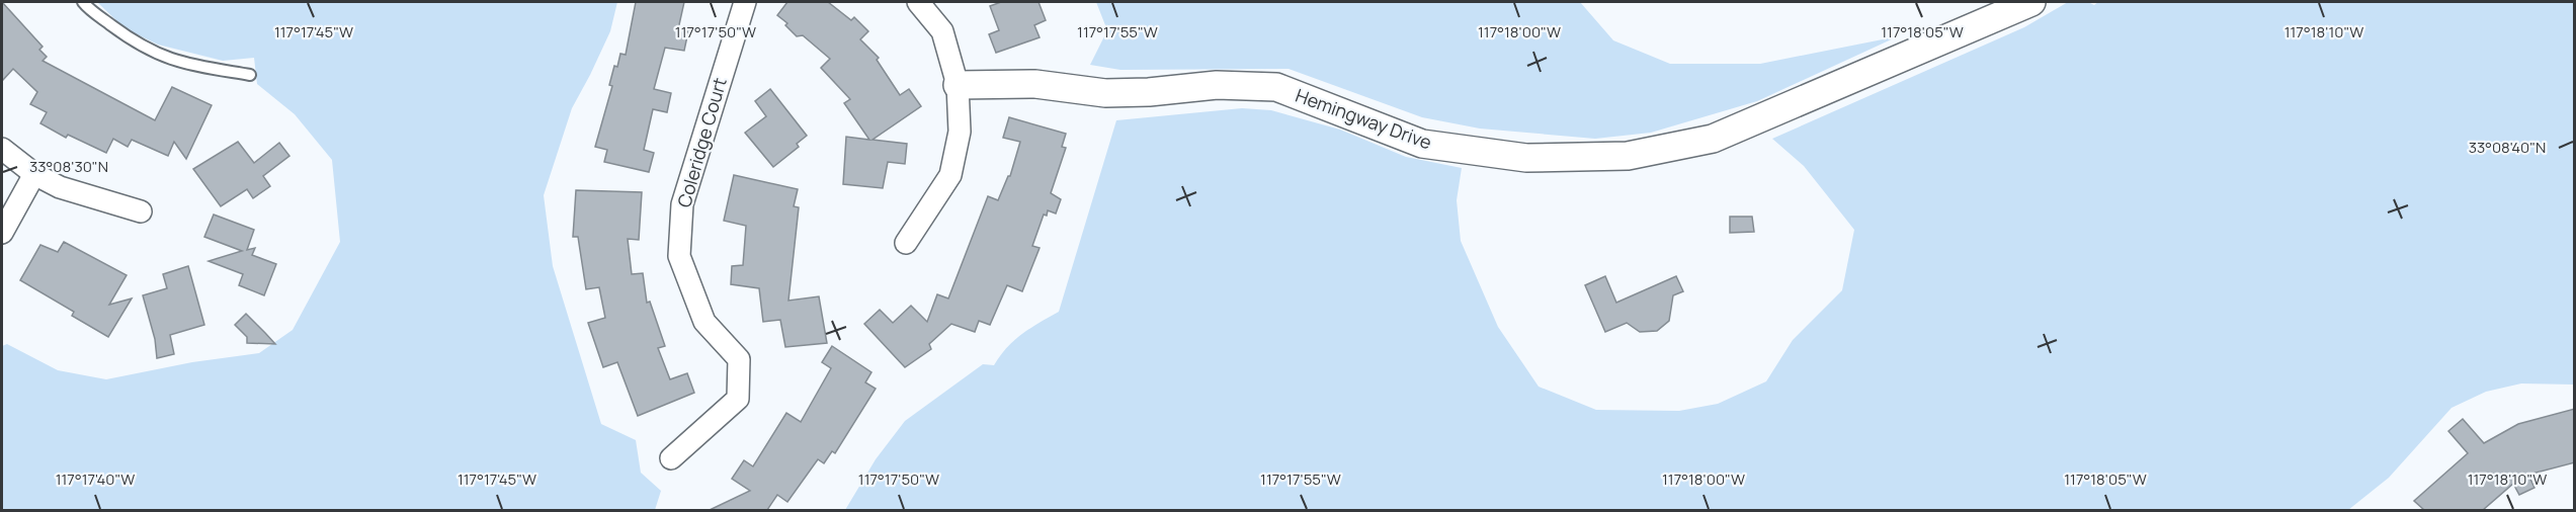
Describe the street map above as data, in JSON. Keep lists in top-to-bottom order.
{
  "streets": {
    "street": ["Hemingway Drive", "Coleridge Court"]
  },
  "coordinates": [
    "117°17'45\"W",
    "117°17'50\"W",
    "117°17'55\"W",
    "117°18'00\"W",
    "117°18'05\"W",
    "117°18'10\"W",
    "33°08'40\"N",
    "33°08'30\"N",
    "117°17'40\"W"
  ]
}
